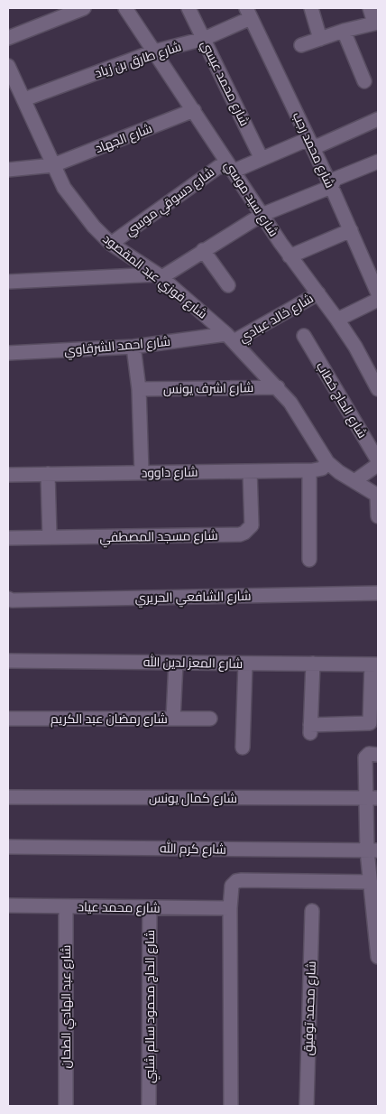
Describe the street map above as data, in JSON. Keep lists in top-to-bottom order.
{
  "streets": {
    "street": [
      "شارع طارق بن زياد",
      "شارع محمد عيسي",
      "شارع الجهاد",
      "شارع محمد رجب",
      "شارع سيد موسي",
      "شارع دسوقي موسي",
      "شارع فوزي عبد المقصود",
      "شارع خالد عبادي",
      "شارع احمد الشرقاوي",
      "شارع اشرف يونس",
      "شارع الحاج خطاب",
      "شارع داوود",
      "شارع مسجد المصطفي",
      "شارع الشافعي الحريري",
      "شارع المعز لدين الله",
      "شارع رمضان عبد الكريم",
      "شارع كمال يونس",
      "شارع كرم الله",
      "شارع محمد عياد",
      "شارع عبد الهادي الطحان",
      "شارع الحاج محمود سالم شلبي",
      "شارع محمد توفيق"
    ]
  },
  "crossings": [
    ["شارع طارق بن زياد", "شارع محمد عيسي"],
    ["شارع طارق بن زياد", "شارع محمد رجب"],
    ["شارع طارق بن زياد", "شارع سيد موسي"],
    ["شارع طارق بن زياد", "شارع فوزي عبد المقصود"],
    ["شارع محمد عيسي", "شارع دسوقي موسي"],
    ["شارع الجهاد", "شارع سيد موسي"],
    ["شارع الجهاد", "شارع فوزي عبد المقصود"],
    ["شارع محمد رجب", "شارع دسوقي موسي"],
    ["شارع سيد موسي", "شارع دسوقي موسي"],
    ["شارع سيد موسي", "شارع خالد عبادي"],
    ["شارع دسوقي موسي", "شارع فوزي عبد المقصود"],
    ["شارع فوزي عبد المقصود", "شارع خالد عبادي"],
    ["شارع فوزي عبد المقصود", "شارع احمد الشرقاوي"],
    ["شارع فوزي عبد المقصود", "شارع اشرف يونس"],
    ["شارع فوزي عبد المقصود", "شارع الحاج خطاب"],
    ["شارع فوزي عبد المقصود", "شارع داوود"],
    ["شارع خالد عبادي", "شارع احمد الشرقاوي"],
    ["شارع داوود", "شارع مسجد المصطفي"],
    ["شارع محمد عياد", "شارع عبد الهادي الطحان"],
    ["شارع محمد عياد", "شارع الحاج محمود سالم شلبي"]
  ]
}
